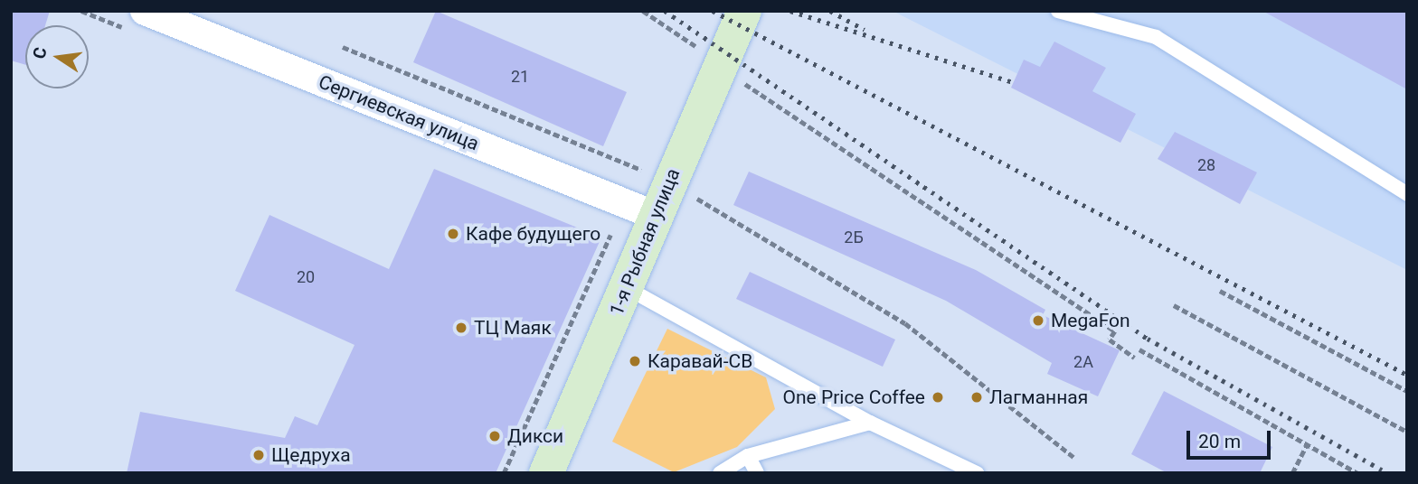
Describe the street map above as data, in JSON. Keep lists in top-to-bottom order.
{
  "streets": {
    "street": ["Сергиевская улица", "1-я Рыбная улица"]
  },
  "crossings": [
    ["Сергиевская улица", "1-я Рыбная улица"]
  ],
  "places": [
    "Кафе будущего",
    "MegaFon",
    "ТЦ Маяк",
    "Каравай-СВ",
    "One Price Coffee",
    "Лагманная",
    "Дикси",
    "Щедруха"
  ],
  "house_numbers": [
    "21",
    "28",
    "2Б",
    "20",
    "2А"
  ],
  "scale_bar": "20 m",
  "north": "left"
}
